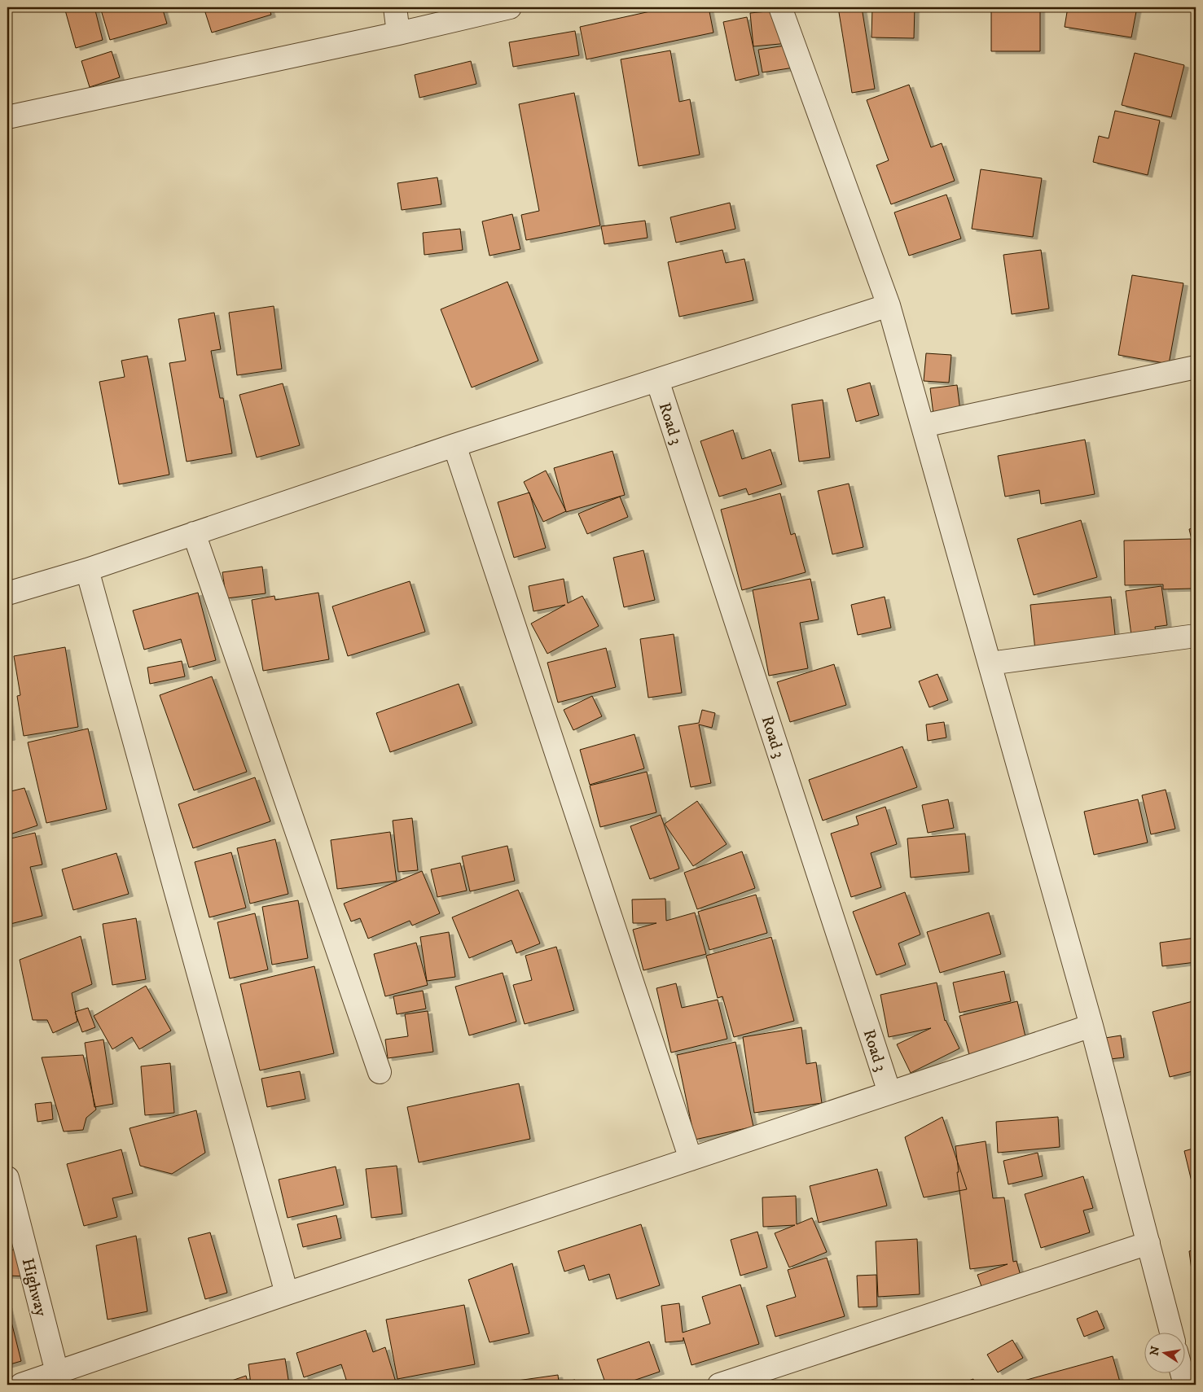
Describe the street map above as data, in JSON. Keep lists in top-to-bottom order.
{
  "streets": {
    "street": ["Road 3", "Highway"]
  },
  "north": "left"
}
